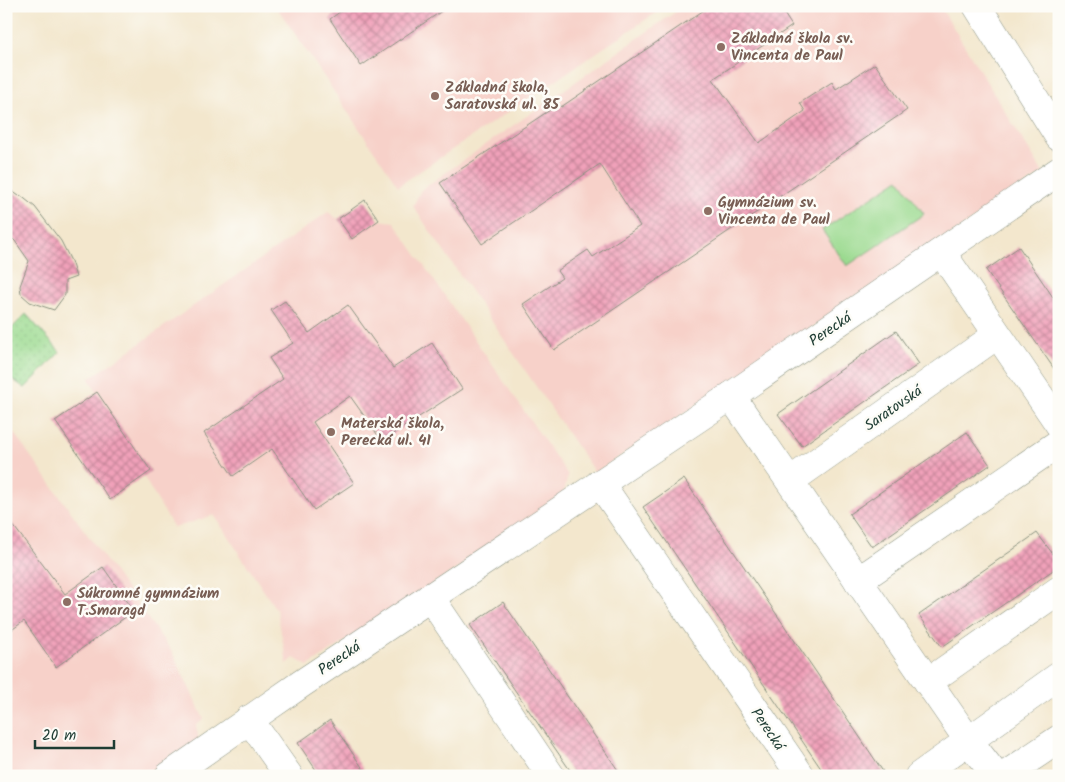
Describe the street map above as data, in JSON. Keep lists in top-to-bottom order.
{
  "streets": {
    "street": ["Perecká", "Saratovská"]
  },
  "places": [
    "Základná škola sv. Vincenta de Paul",
    "Základná škola, Saratovská ul. 85",
    "Gymnázium sv. Vincenta de Paul",
    "Materská škola, Perecká ul. 41",
    "Súkromné gymnázium T.Smaragd"
  ],
  "scale_bar": "20 m"
}
